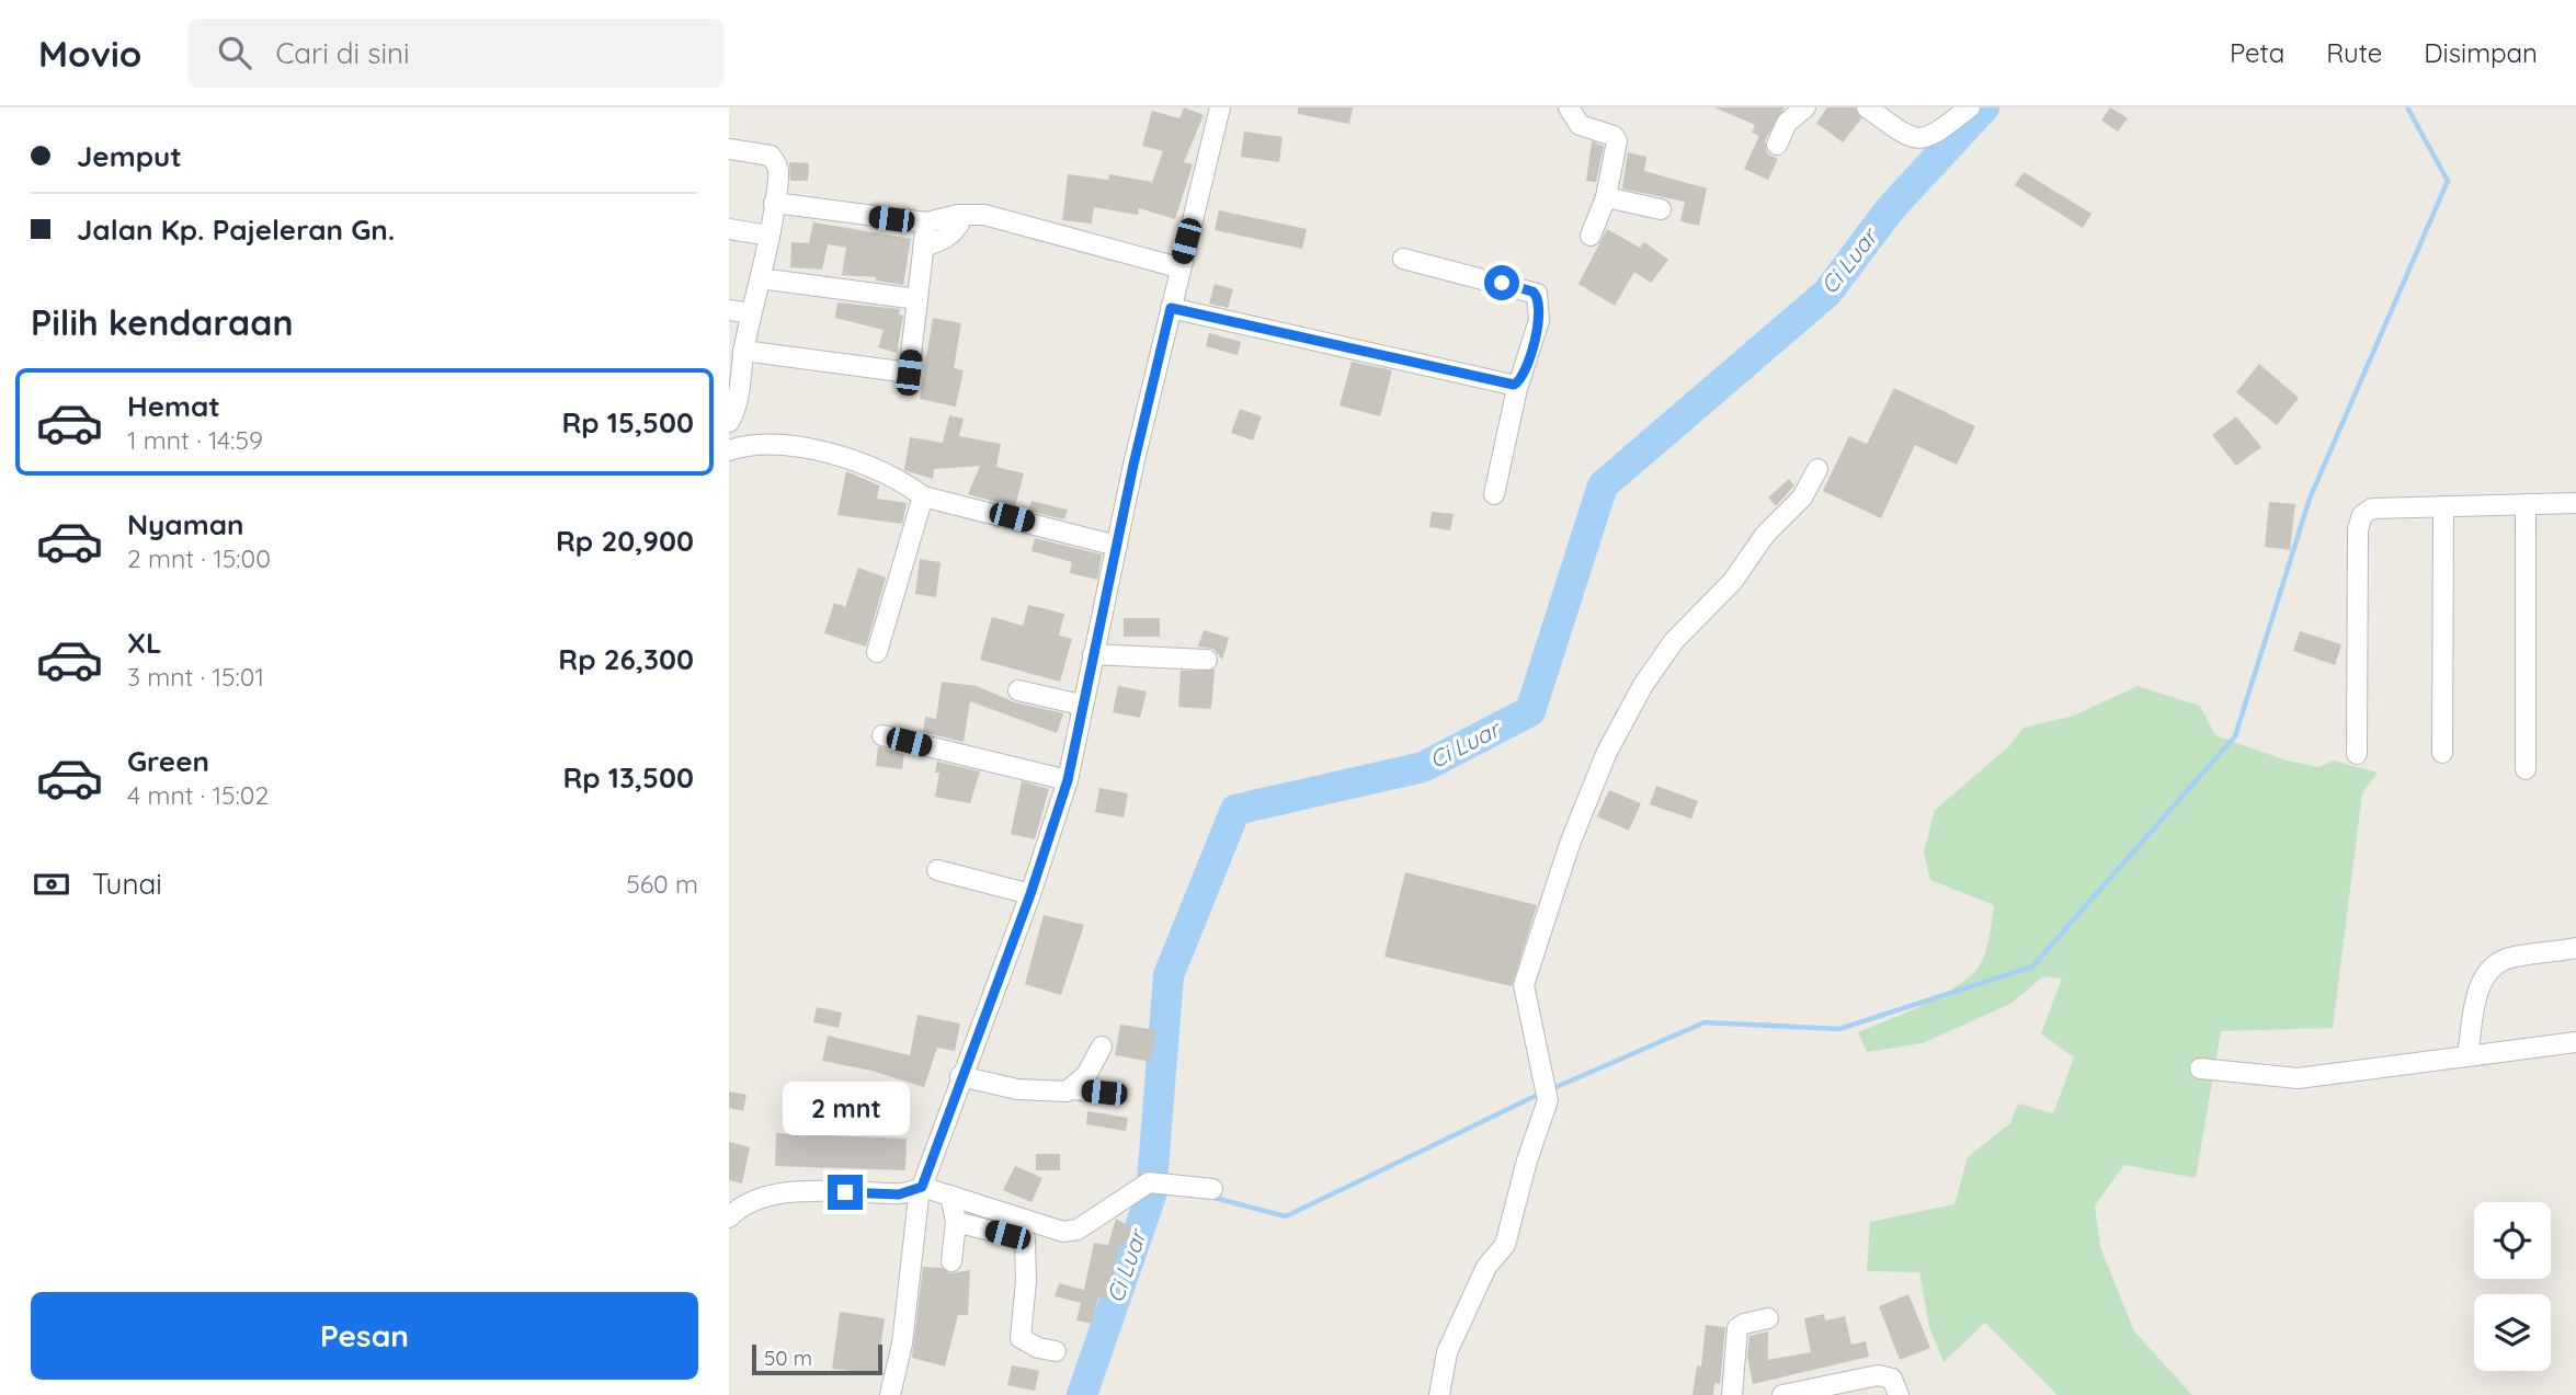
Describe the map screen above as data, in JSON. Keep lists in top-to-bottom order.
{
  "water": ["Ci Luar"],
  "scale_bar": "50 m",
  "page": {
    "header": "Movio",
    "search": "Cari di sini",
    "nav": ["Peta", "Rute", "Disimpan"],
    "banner": ["Jemput", "Jalan Kp. Pajeleran Gn."],
    "heading": "Pilih kendaraan",
    "list": [
      {
        "name": "Hemat",
        "note": "1 mnt · 14:59",
        "value": "Rp 15,500"
      },
      {
        "name": "Nyaman",
        "note": "2 mnt · 15:00",
        "value": "Rp 20,900"
      },
      {
        "name": "XL",
        "note": "3 mnt · 15:01",
        "value": "Rp 26,300"
      },
      {
        "name": "Green",
        "note": "4 mnt · 15:02",
        "value": "Rp 13,500"
      }
    ],
    "pay": ["Tunai", "560 m"],
    "bubble": "2 mnt",
    "buttons": "Pesan",
    "scale": "50 m"
  }
}
